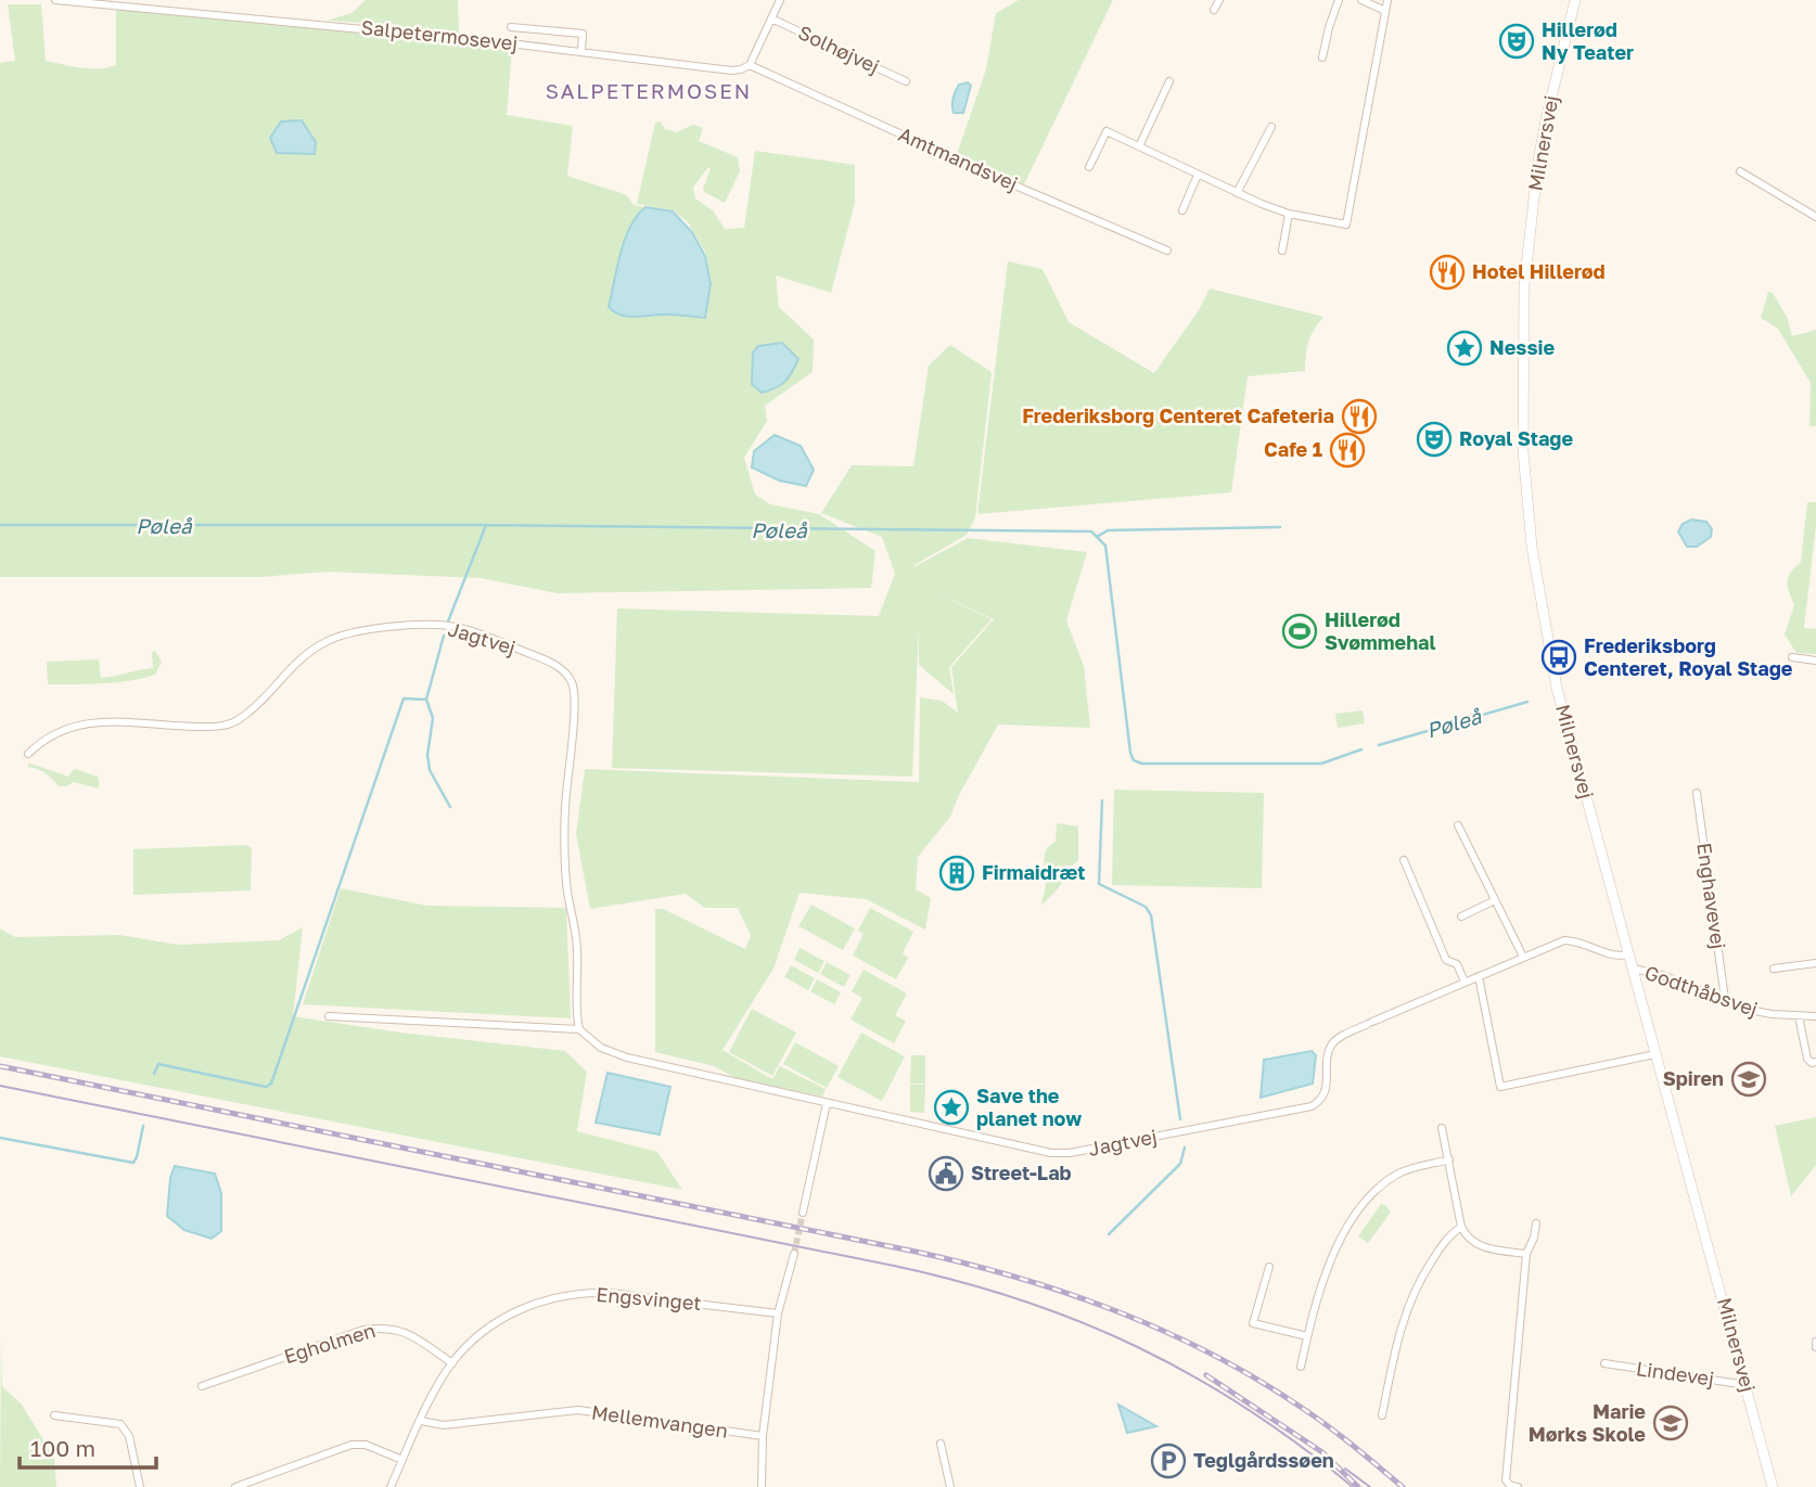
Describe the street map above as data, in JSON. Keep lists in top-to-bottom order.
{
  "streets": {
    "street": [
      "Salpetermosevej",
      "Solhøjvej",
      "Milnersvej",
      "Amtmandsvej",
      "Jagtvej",
      "Enghavevej",
      "Godthåbsvej",
      "Engsvinget",
      "Egholmen",
      "Lindevej",
      "Mellemvangen"
    ]
  },
  "crossings": [
    ["Salpetermosevej", "Amtmandsvej"],
    ["Milnersvej", "Godthåbsvej"],
    ["Milnersvej", "Lindevej"],
    ["Jagtvej", "Godthåbsvej"],
    ["Enghavevej", "Godthåbsvej"],
    ["Engsvinget", "Egholmen"],
    ["Engsvinget", "Mellemvangen"]
  ],
  "districts": ["SALPETERMOSEN"],
  "water": ["Pøleå"],
  "places": {
    "theatre": ["Hillerød Ny Teater", "Royal Stage"],
    "restaurant": ["Hotel Hillerød", "Frederiksborg Centeret Cafeteria", "Cafe 1"],
    "place": ["Nessie", "Save the planet now"],
    "sports": ["Hillerød Svømmehal"],
    "bus stop": ["Frederiksborg Centeret, Royal Stage"],
    "building": ["Firmaidræt"],
    "school or university": ["Spiren", "Marie Mørks Skole"],
    "public building": ["Street-Lab"],
    "parking": ["Teglgårdssøen"]
  },
  "scale_bar": "100 m"
}
